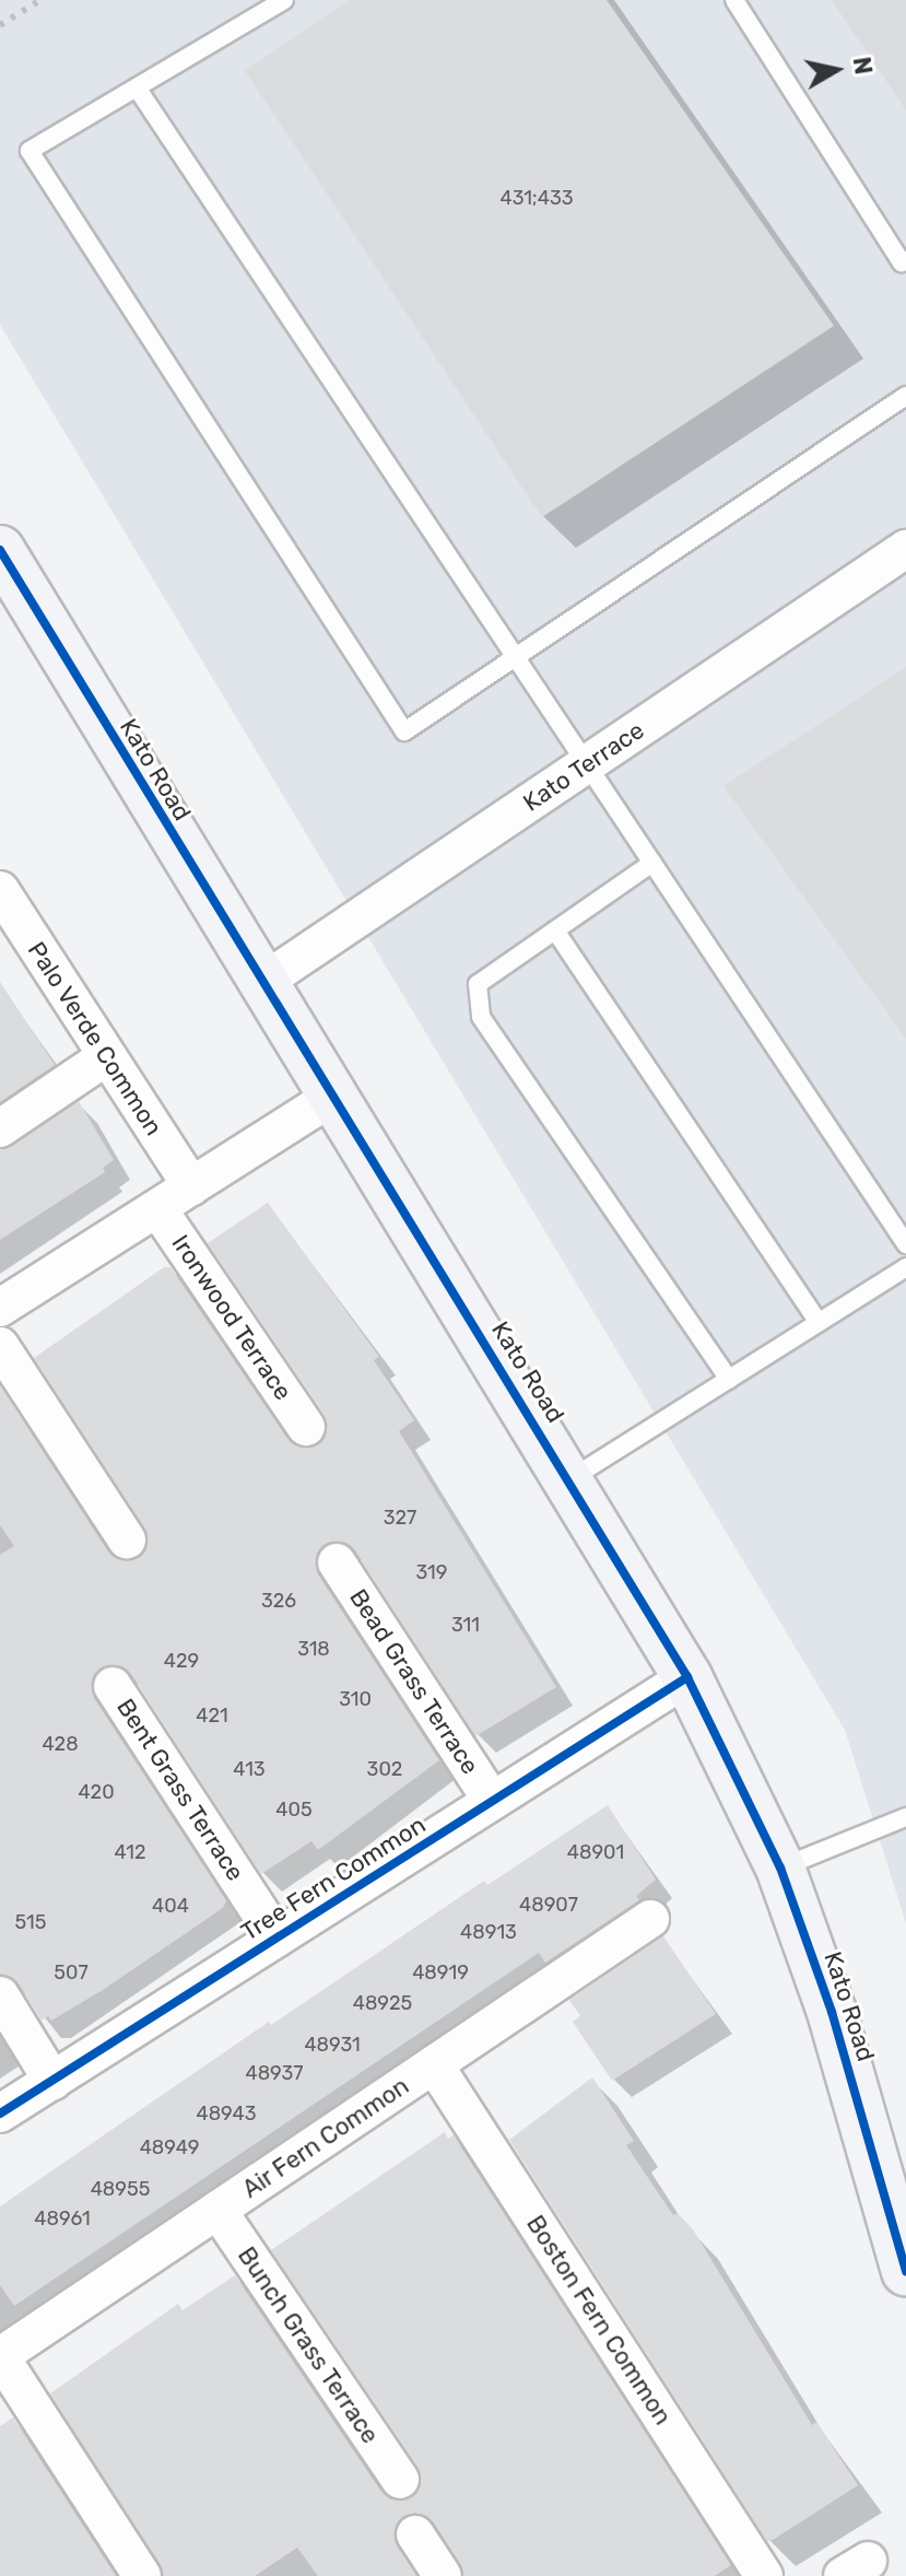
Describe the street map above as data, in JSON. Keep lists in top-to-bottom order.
{
  "streets": {
    "street": [
      "Kato Terrace",
      "Kato Road",
      "Palo Verde Common",
      "Ironwood Terrace",
      "Bead Grass Terrace",
      "Bent Grass Terrace",
      "Tree Fern Common",
      "Air Fern Common",
      "Boston Fern Common",
      "Bunch Grass Terrace"
    ]
  },
  "crossings": [
    ["Kato Terrace", "Kato Road"],
    ["Kato Road", "Tree Fern Common"],
    ["Bead Grass Terrace", "Tree Fern Common"],
    ["Bent Grass Terrace", "Tree Fern Common"],
    ["Air Fern Common", "Boston Fern Common"],
    ["Air Fern Common", "Bunch Grass Terrace"]
  ],
  "house_numbers": [
    "431;433",
    "327",
    "319",
    "326",
    "311",
    "318",
    "429",
    "310",
    "421",
    "428",
    "413",
    "302",
    "420",
    "405",
    "412",
    "48901",
    "48907",
    "404",
    "515",
    "48913",
    "507",
    "48919",
    "48925",
    "48931",
    "48937",
    "48943",
    "48949",
    "48955",
    "48961"
  ],
  "north": "right"
}
